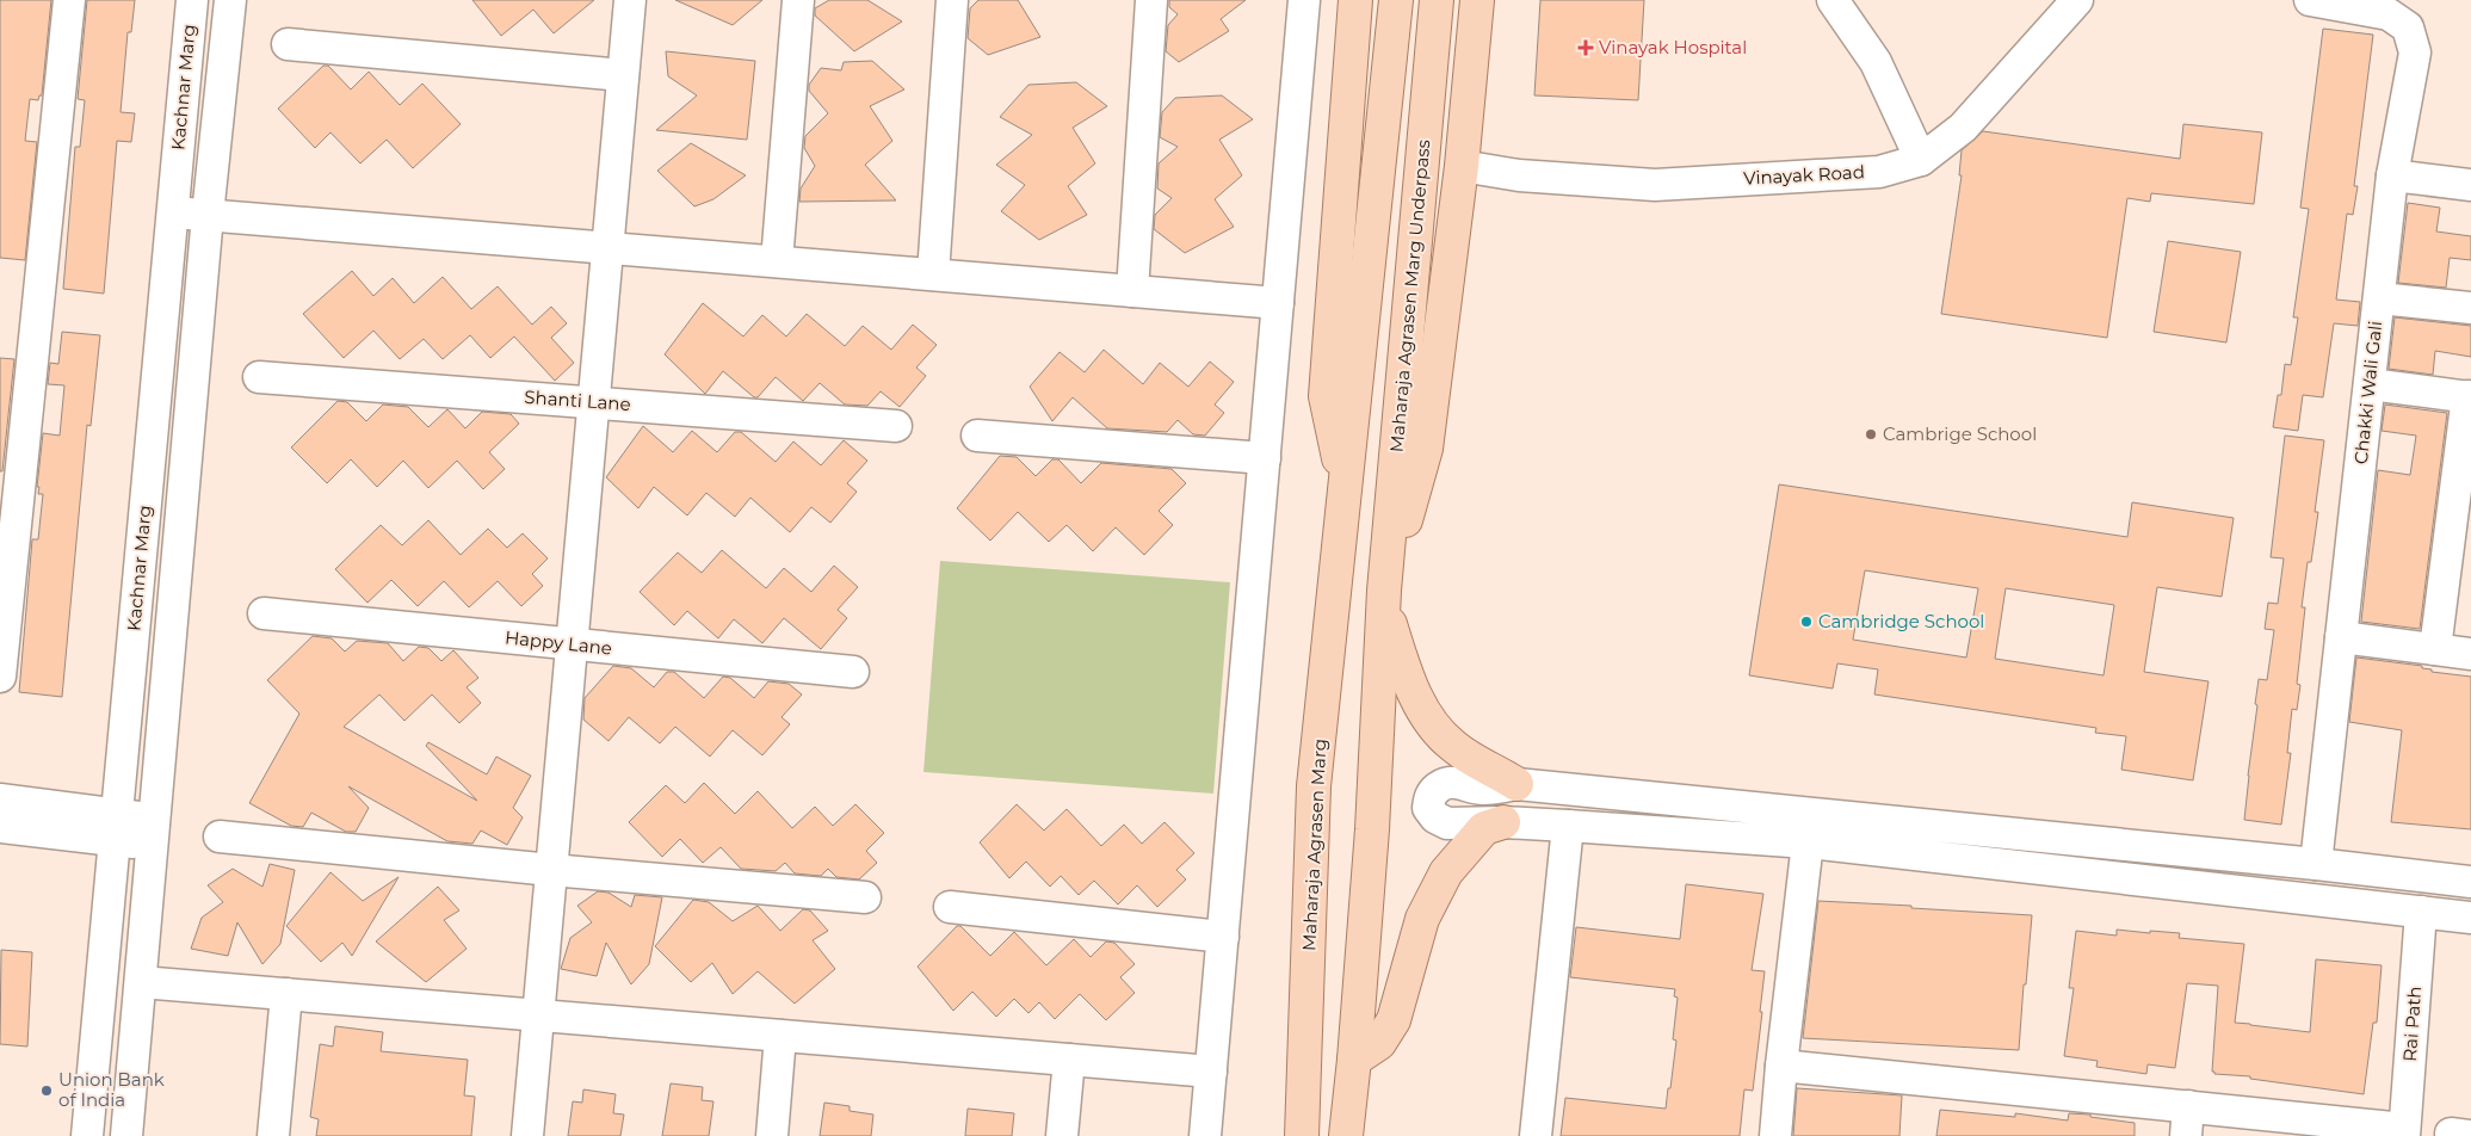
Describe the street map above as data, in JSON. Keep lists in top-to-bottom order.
{
  "streets": {
    "main road": ["Maharaja Agrasen Marg Underpass", "Maharaja Agrasen Marg"],
    "street": [
      "Kachnar Marg",
      "Vinayak Road",
      "Chakki Wali Gali",
      "Shanti Lane",
      "Happy Lane",
      "Rai Path"
    ]
  },
  "places": {
    "health": ["Vinayak Hospital"],
    "other": ["Cambrige School", "Cambridge School", "Union Bank of India"]
  }
}
